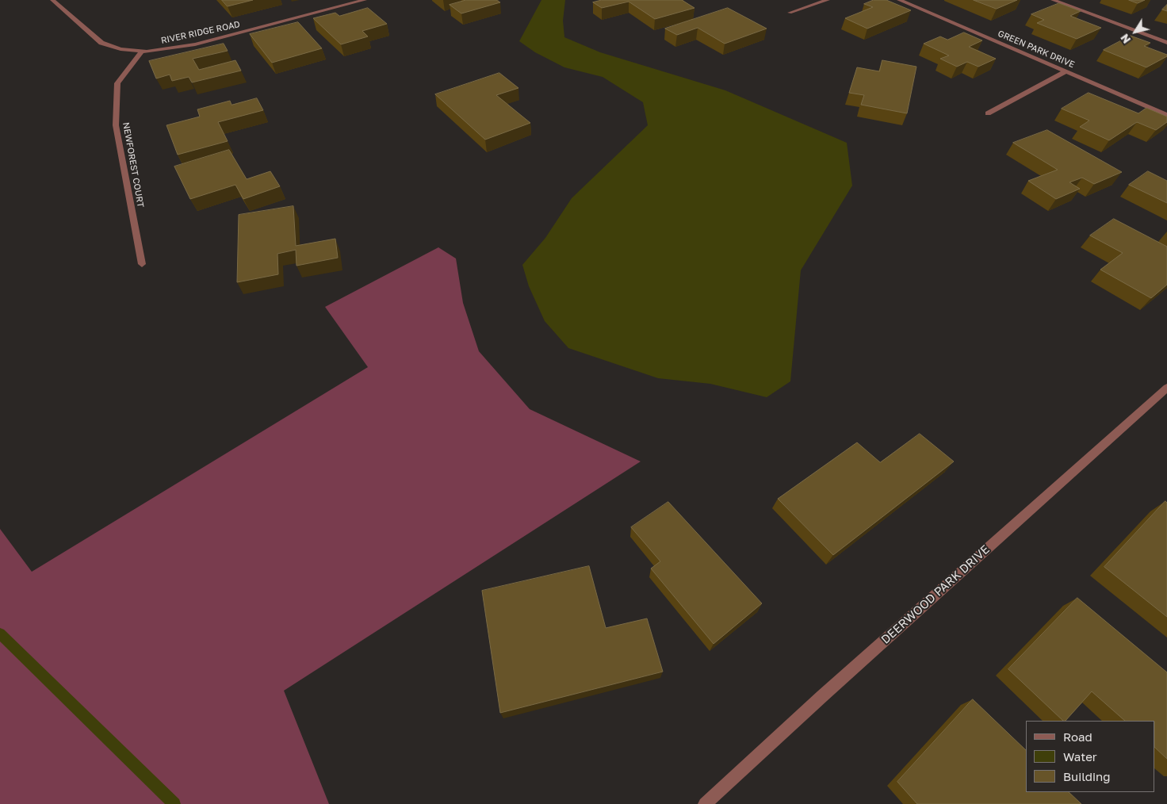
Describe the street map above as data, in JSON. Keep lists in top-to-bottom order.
{
  "streets": {
    "street": [
      "RIVER RIDGE ROAD",
      "GREEN PARK DRIVE",
      "NEWFOREST COURT",
      "DEERWOOD PARK DRIVE"
    ]
  },
  "crossings": [
    ["RIVER RIDGE ROAD", "NEWFOREST COURT"]
  ],
  "legend": ["Road", "Water", "Building"],
  "north": "bottom left"
}
